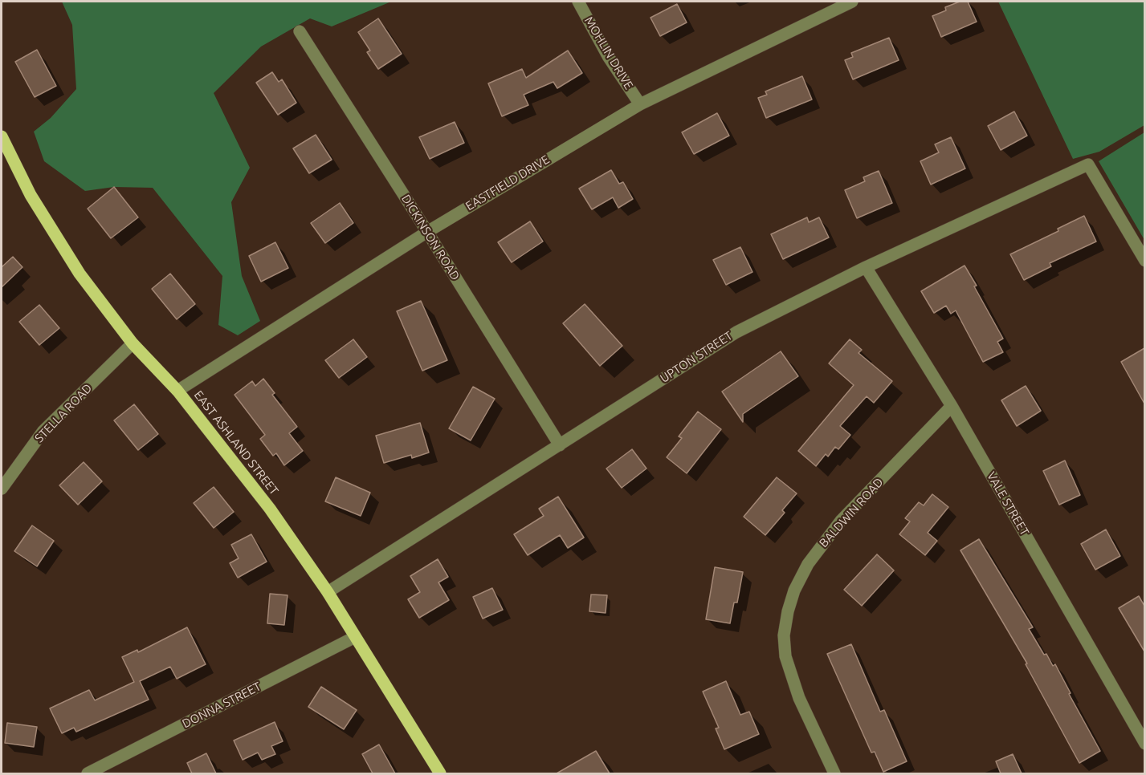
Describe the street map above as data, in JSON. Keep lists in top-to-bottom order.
{
  "streets": {
    "main road": ["EAST ASHLAND STREET"],
    "street": [
      "MOHLIN DRIVE",
      "EASTFIELD DRIVE",
      "DICKINSON ROAD",
      "UPTON STREET",
      "STELLA ROAD",
      "VALE STREET",
      "BALDWIN ROAD",
      "DONNA STREET"
    ]
  },
  "crossings": [
    ["MOHLIN DRIVE", "EASTFIELD DRIVE"],
    ["EASTFIELD DRIVE", "DICKINSON ROAD"],
    ["EASTFIELD DRIVE", "EAST ASHLAND STREET"],
    ["DICKINSON ROAD", "UPTON STREET"],
    ["UPTON STREET", "EAST ASHLAND STREET"],
    ["UPTON STREET", "VALE STREET"],
    ["STELLA ROAD", "EAST ASHLAND STREET"],
    ["EAST ASHLAND STREET", "DONNA STREET"],
    ["VALE STREET", "BALDWIN ROAD"]
  ]
}
